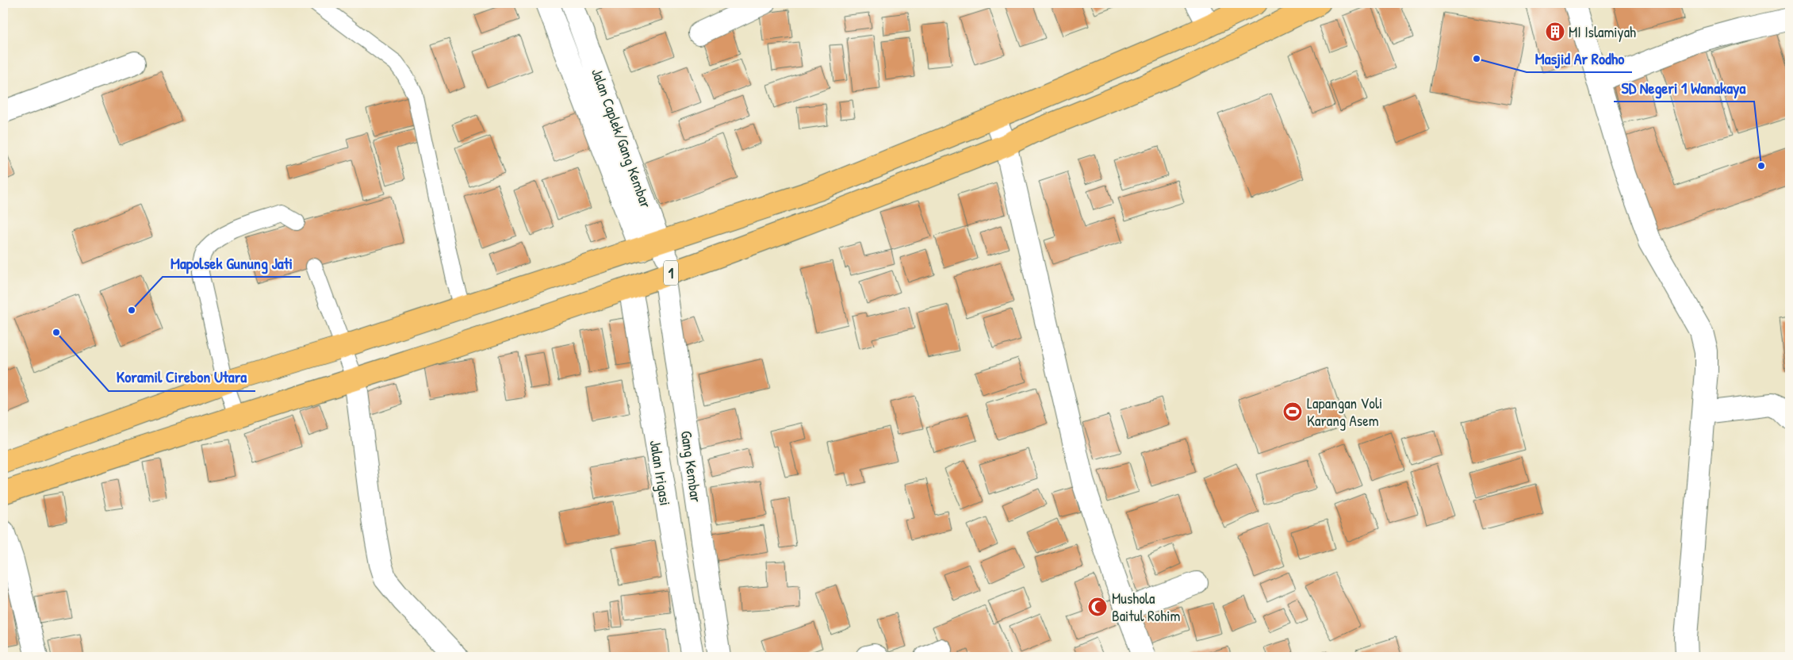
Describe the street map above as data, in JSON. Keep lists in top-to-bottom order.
{
  "streets": {
    "highway": ["1"],
    "street": ["Jalan Caplek/Gang Kembar", "Gang Kembar", "Jalan Irigasi"]
  },
  "crossings": [
    ["Jalan Caplek/Gang Kembar", "1"],
    ["Jalan Caplek/Gang Kembar", "Gang Kembar"],
    ["1", "Gang Kembar"],
    ["1", "Jalan Irigasi"]
  ],
  "places": {
    "building": ["MI Islamiyah"],
    "other": [
      "Masjid Ar Rodho",
      "SD Negeri 1 Wanakaya",
      "Mapolsek Gunung Jati",
      "Koramil Cirebon Utara"
    ],
    "sports": ["Lapangan Voli Karang Asem"],
    "mosque": ["Mushola Baitul Rohim"]
  }
}
